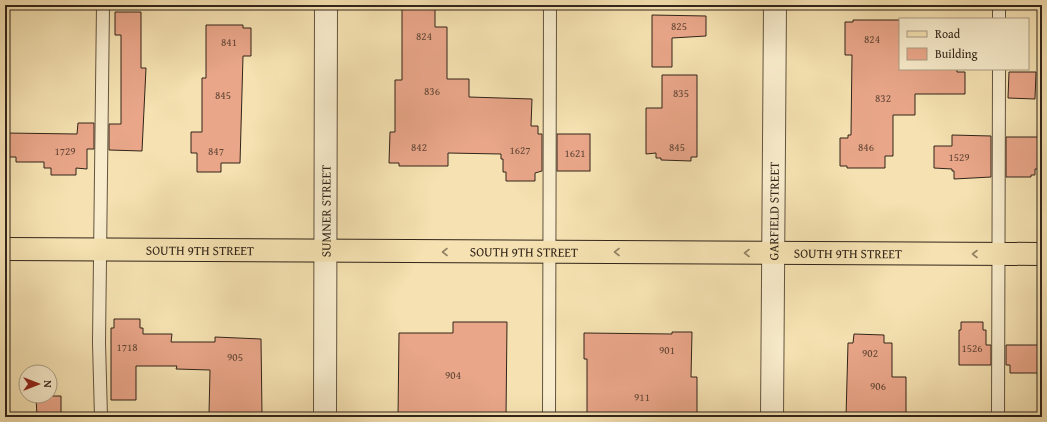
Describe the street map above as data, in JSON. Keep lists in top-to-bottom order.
{
  "streets": {
    "main road": ["SOUTH 9TH STREET"],
    "street": ["SUMNER STREET", "GARFIELD STREET"]
  },
  "crossings": [
    ["SUMNER STREET", "SOUTH 9TH STREET"],
    ["GARFIELD STREET", "SOUTH 9TH STREET"]
  ],
  "one_way": ["SOUTH 9TH STREET"],
  "house_numbers": [
    "825",
    "824",
    "824",
    "841",
    "836",
    "835",
    "845",
    "832",
    "842",
    "845",
    "846",
    "1627",
    "1729",
    "847",
    "1621",
    "1529",
    "1718",
    "1526",
    "901",
    "902",
    "905",
    "904",
    "906",
    "911"
  ],
  "legend": ["Road", "Building"],
  "north": "right"
}
